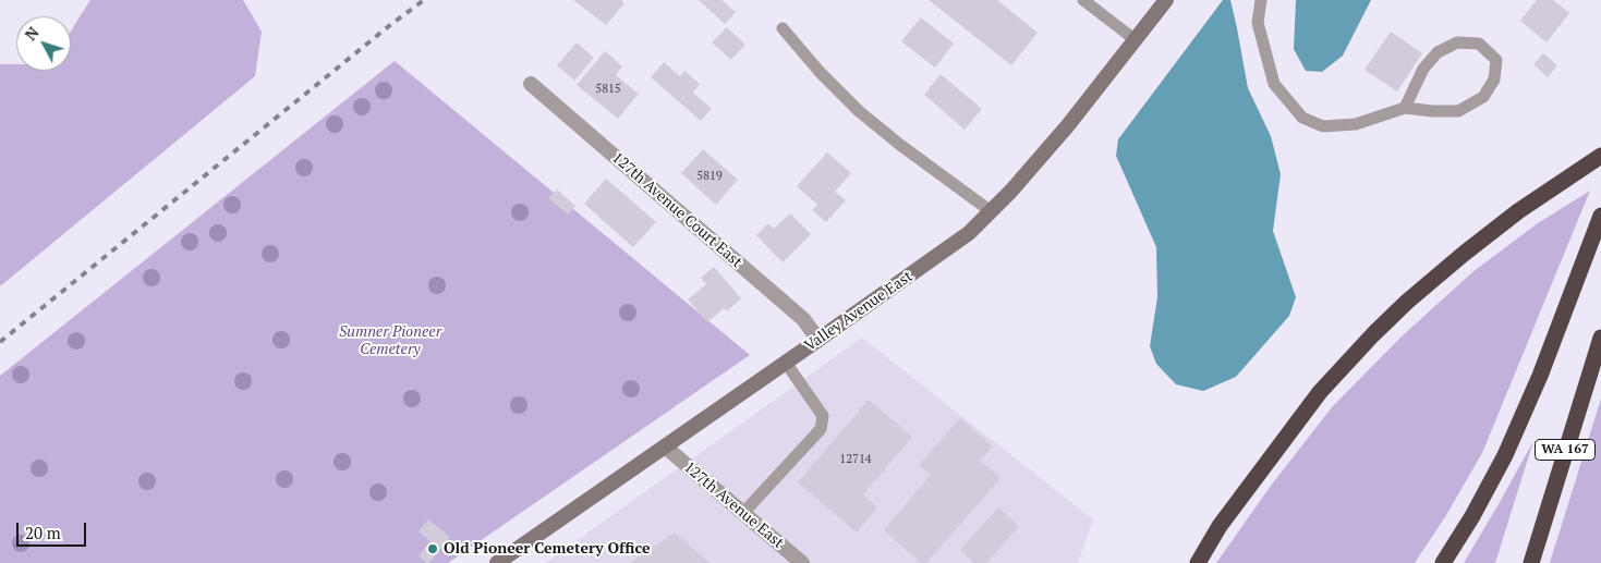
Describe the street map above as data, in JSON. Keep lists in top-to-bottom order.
{
  "streets": {
    "highway": ["WA 167"],
    "main road": ["Valley Avenue East"],
    "street": ["127th Avenue Court East", "127th Avenue East"]
  },
  "crossings": [
    ["127th Avenue Court East", "Valley Avenue East"],
    ["Valley Avenue East", "127th Avenue East"]
  ],
  "parks": ["Sumner Pioneer Cemetery"],
  "places": ["Old Pioneer Cemetery Office"],
  "house_numbers": ["5815", "5819", "12714"],
  "scale_bar": "20 m",
  "north": "top left"
}
